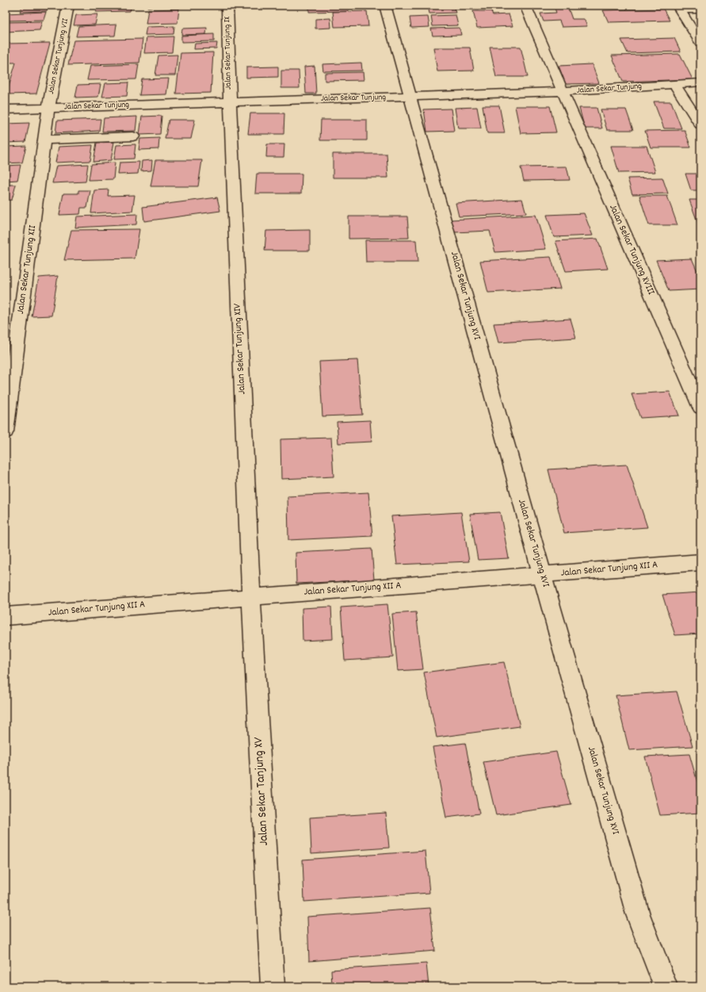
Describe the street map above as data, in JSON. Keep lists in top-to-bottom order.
{
  "streets": {
    "street": [
      "Jalan Sekar Tunjung IX",
      "Jalan Sekar Tunjung VII",
      "Jalan Sekar Tunjung",
      "Jalan Sekar Tunjung XVIII",
      "Jalan Sekar Tunjung XII",
      "Jalan Sekar Tunjung XVI",
      "Jalan Sekar Tunjung XIV",
      "Jalan Sekar Tunjung XII A",
      "Jalan Sekar Tanjung XV"
    ]
  },
  "crossings": [
    ["Jalan Sekar Tunjung IX", "Jalan Sekar Tunjung"],
    ["Jalan Sekar Tunjung IX", "Jalan Sekar Tunjung XIV"],
    ["Jalan Sekar Tunjung VII", "Jalan Sekar Tunjung"],
    ["Jalan Sekar Tunjung VII", "Jalan Sekar Tunjung XII"],
    ["Jalan Sekar Tunjung", "Jalan Sekar Tunjung XVIII"],
    ["Jalan Sekar Tunjung", "Jalan Sekar Tunjung XII"],
    ["Jalan Sekar Tunjung", "Jalan Sekar Tunjung XVI"],
    ["Jalan Sekar Tunjung", "Jalan Sekar Tunjung XIV"],
    ["Jalan Sekar Tunjung XVI", "Jalan Sekar Tunjung XII A"],
    ["Jalan Sekar Tunjung XIV", "Jalan Sekar Tunjung XII A"],
    ["Jalan Sekar Tunjung XIV", "Jalan Sekar Tanjung XV"],
    ["Jalan Sekar Tunjung XII A", "Jalan Sekar Tanjung XV"]
  ]
}
